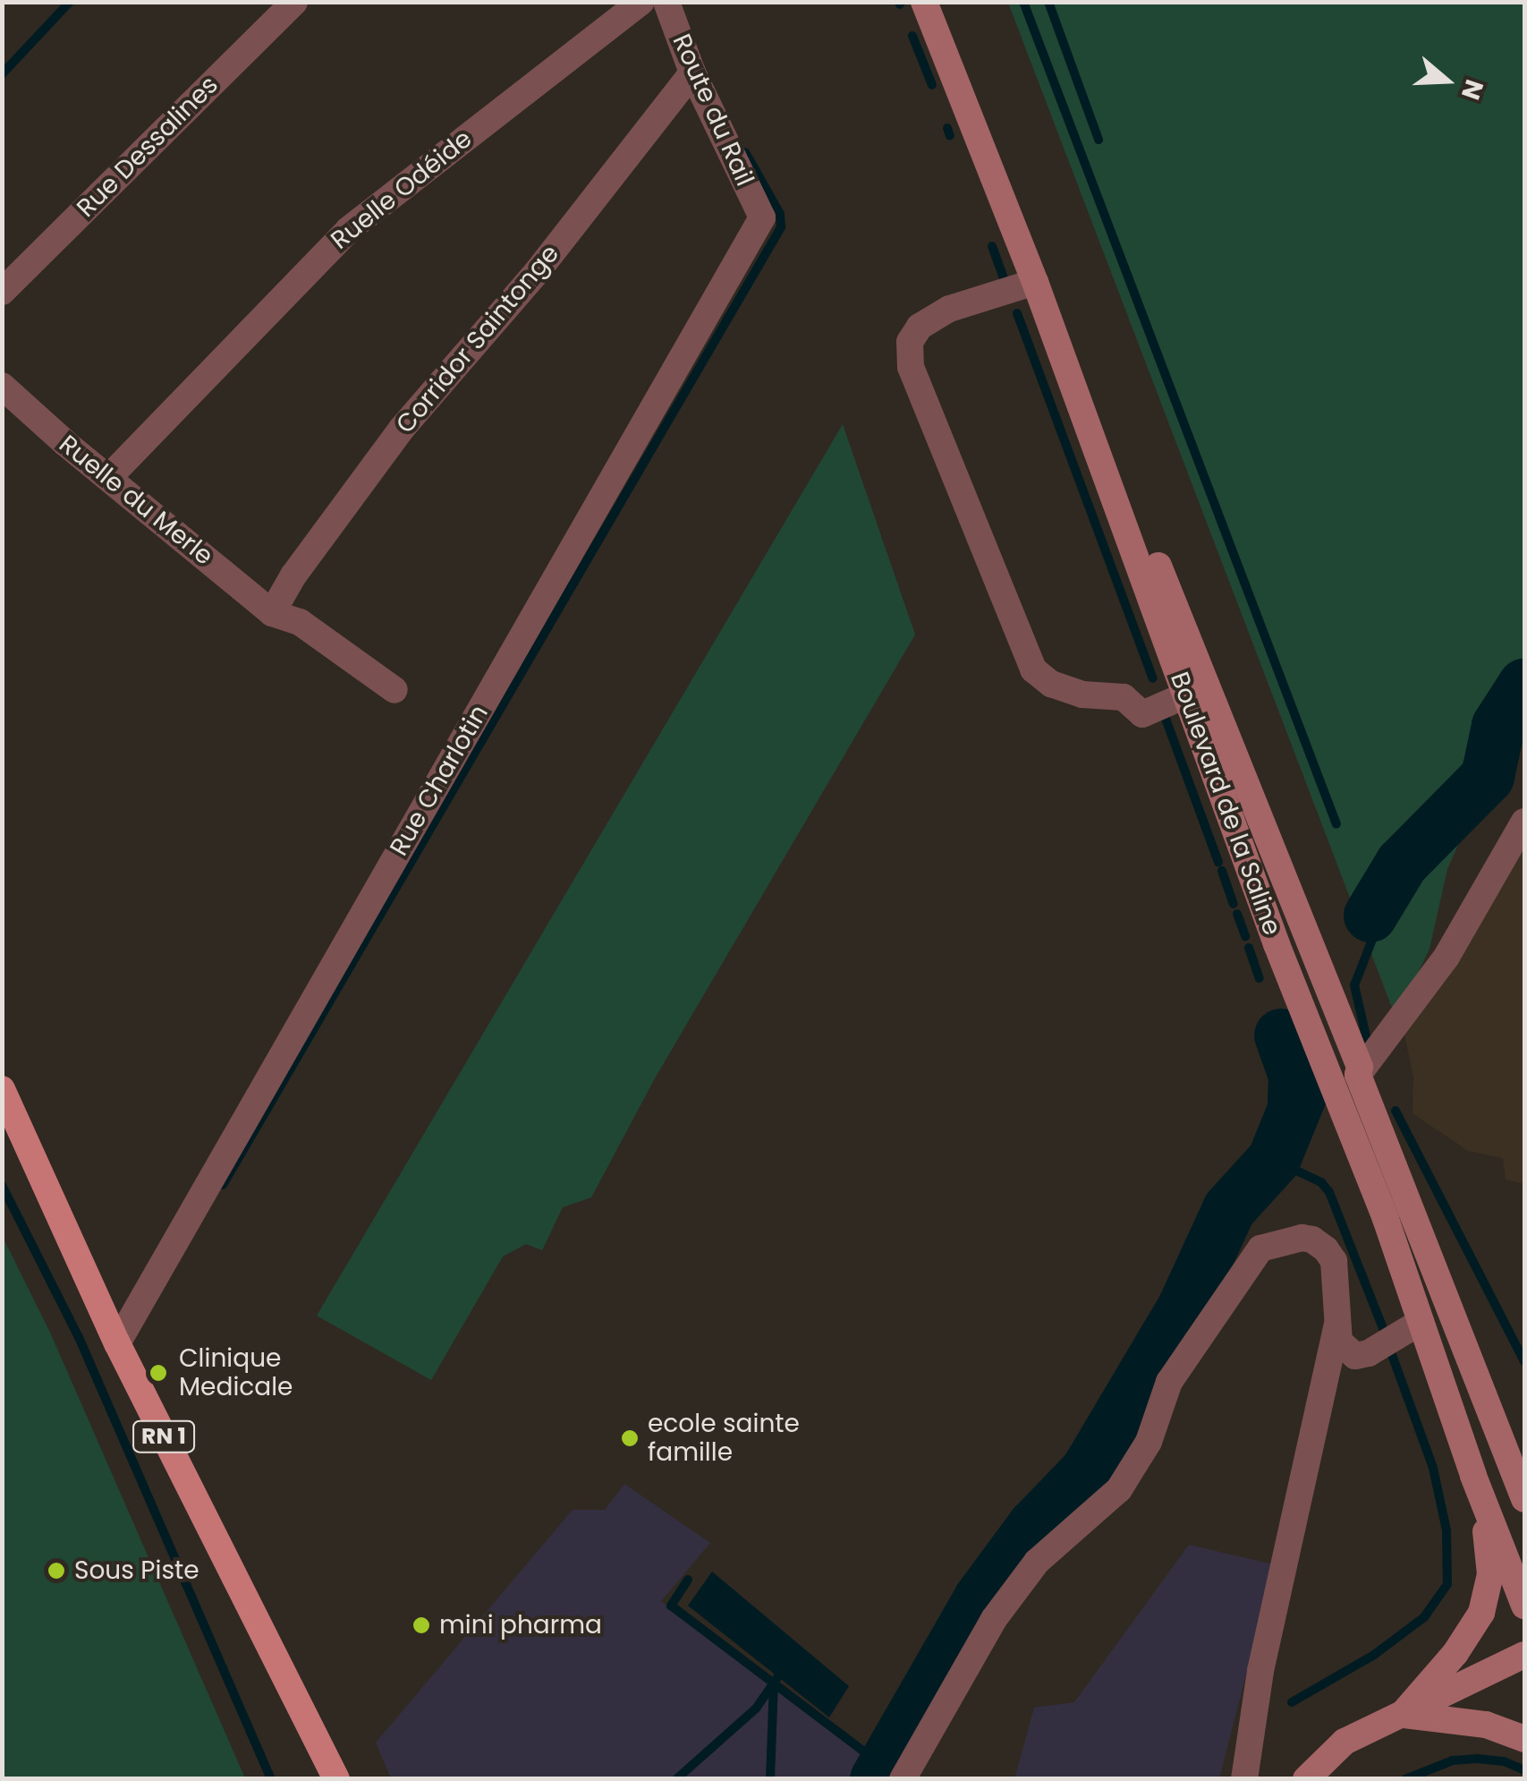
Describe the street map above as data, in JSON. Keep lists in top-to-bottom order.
{
  "streets": {
    "main road": ["Boulevard de la Saline", "RN 1"],
    "street": [
      "Route du Rail",
      "Rue Dessalines",
      "Ruelle Odéide",
      "Corridor Saintonge",
      "Ruelle du Merle",
      "Rue Charlotin"
    ]
  },
  "crossings": [
    ["Route du Rail", "Corridor Saintonge"],
    ["Route du Rail", "Rue Charlotin"],
    ["Ruelle Odéide", "Ruelle du Merle"],
    ["Corridor Saintonge", "Ruelle du Merle"],
    ["Rue Charlotin", "RN 1"]
  ],
  "places": [
    "Clinique Medicale",
    "ecole sainte famille",
    "Sous Piste",
    "mini pharma"
  ],
  "north": "right"
}
